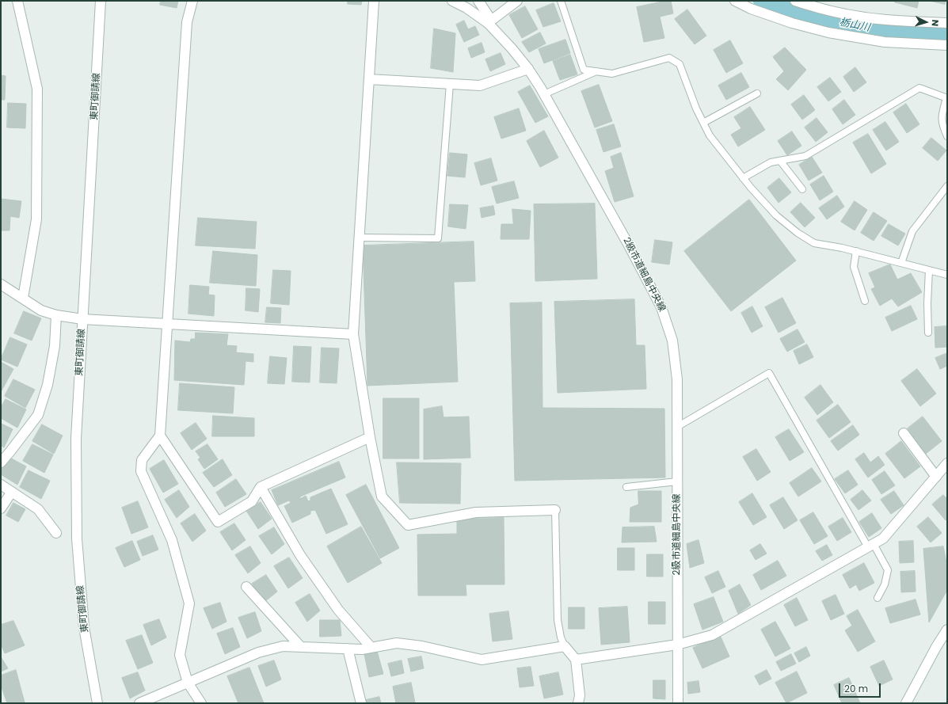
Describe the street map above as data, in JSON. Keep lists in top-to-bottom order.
{
  "streets": {
    "street": ["東町御請線", "2級市道細島中央線"]
  },
  "water": ["栃山川"],
  "scale_bar": "20 m",
  "north": "right"
}
